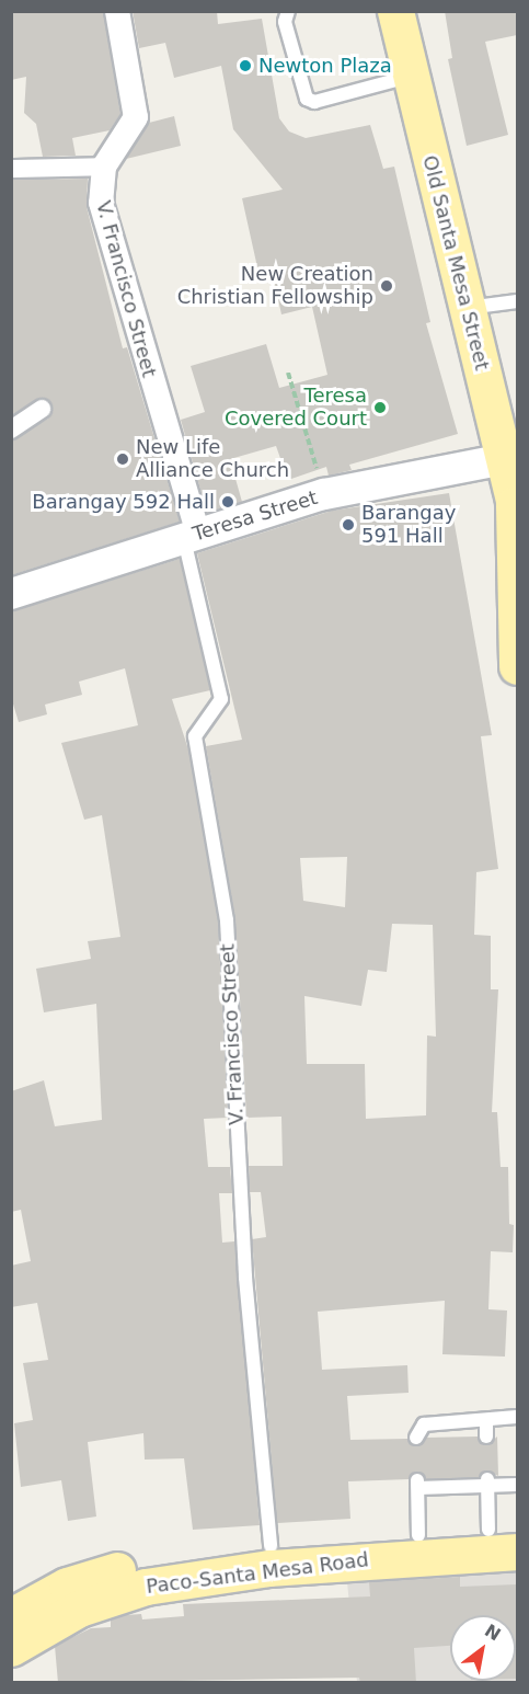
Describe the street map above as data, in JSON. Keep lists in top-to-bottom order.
{
  "streets": {
    "main road": ["Old Santa Mesa Street", "Paco-Santa Mesa Road"],
    "street": ["V. Francisco Street", "Teresa Street"]
  },
  "crossings": [
    ["Old Santa Mesa Street", "Teresa Street"],
    ["V. Francisco Street", "Teresa Street"],
    ["V. Francisco Street", "Paco-Santa Mesa Road"]
  ],
  "places": [
    "Newton Plaza",
    "New Creation Christian Fellowship",
    "Teresa Covered Court",
    "New Life Alliance Church",
    "Barangay 592 Hall",
    "Barangay 591 Hall"
  ],
  "north": "top right"
}
